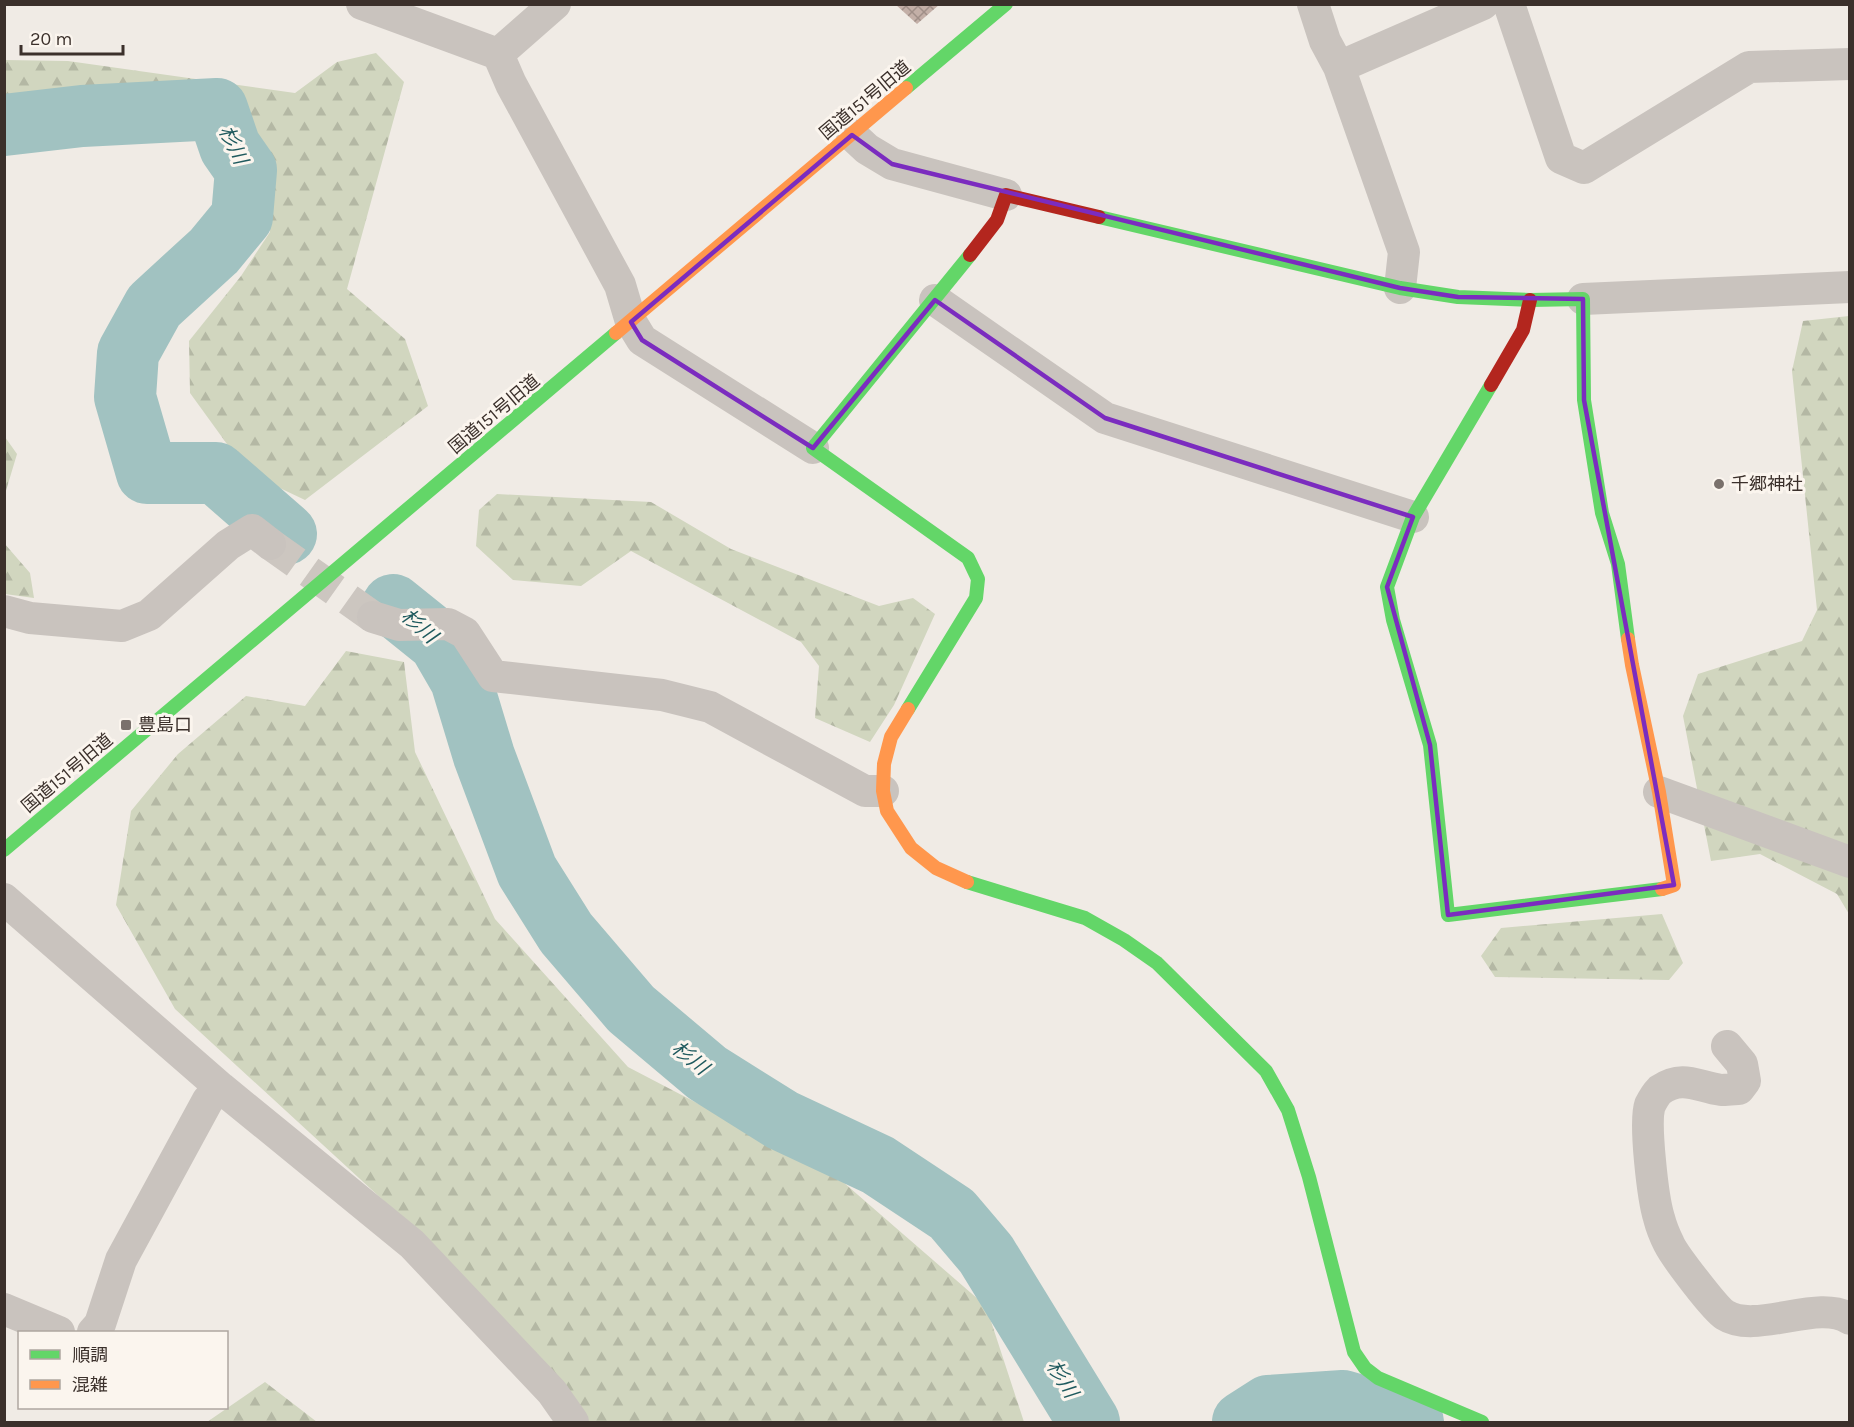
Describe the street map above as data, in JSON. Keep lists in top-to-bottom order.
{
  "streets": {
    "street": ["国道151号旧道"]
  },
  "water": ["杉川"],
  "places": {
    "other": ["千郷神社"],
    "transit": ["豊島口"]
  },
  "legend": ["順調", "混雑"],
  "scale_bar": "20 m"
}
